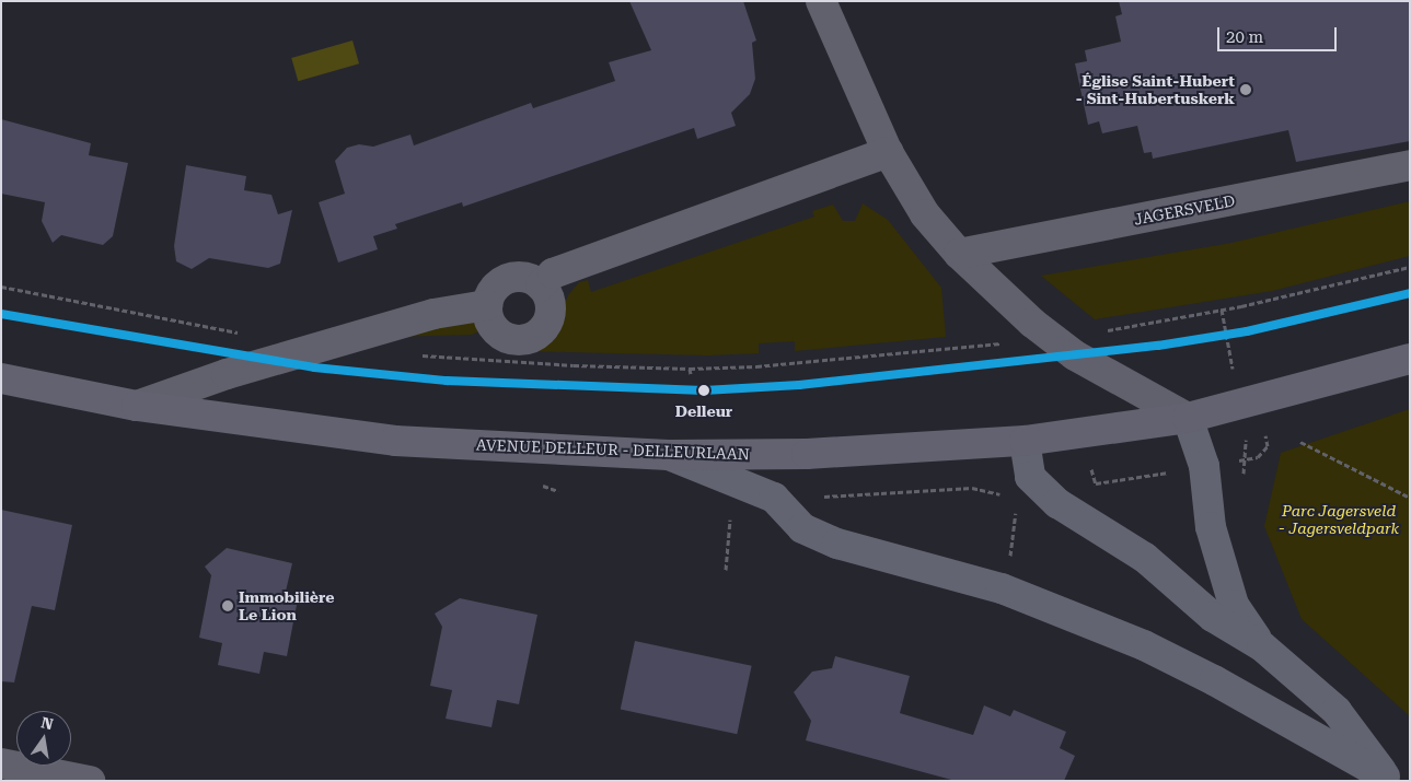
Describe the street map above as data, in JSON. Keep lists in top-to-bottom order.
{
  "streets": {
    "main road": ["AVENUE DELLEUR - DELLEURLAAN"],
    "street": ["JAGERSVELD"]
  },
  "parks": ["Parc Jagersveld - Jagersveldpark"],
  "places": ["Église Saint-Hubert - Sint-Hubertuskerk", "Delleur", "Immobilière Le Lion"],
  "scale_bar": "20 m",
  "north": "top"
}
